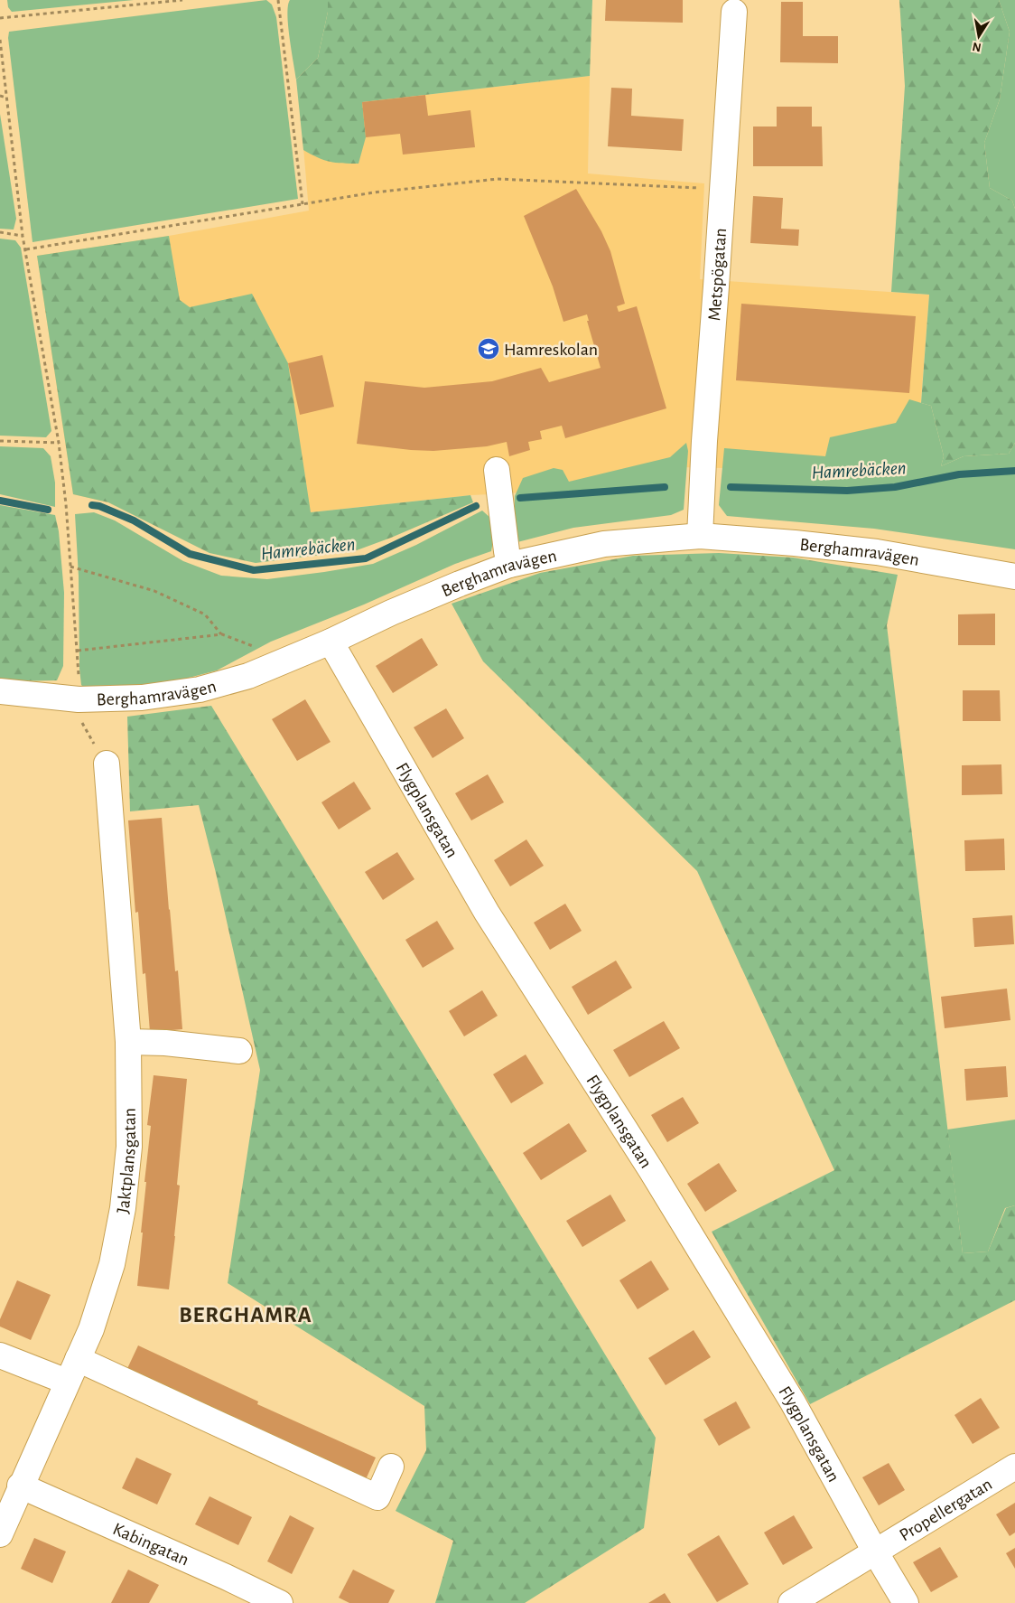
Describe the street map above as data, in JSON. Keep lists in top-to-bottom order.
{
  "streets": {
    "street": [
      "Metspögatan",
      "Berghamravägen",
      "Flygplansgatan",
      "Jaktplansgatan",
      "Propellergatan",
      "Kabingatan"
    ]
  },
  "crossings": [
    ["Metspögatan", "Berghamravägen"],
    ["Berghamravägen", "Flygplansgatan"],
    ["Flygplansgatan", "Propellergatan"],
    ["Jaktplansgatan", "Kabingatan"]
  ],
  "districts": ["BERGHAMRA"],
  "water": ["Hamrebäcken"],
  "places": {
    "school or university": ["Hamreskolan"]
  },
  "north": "bottom"
}
